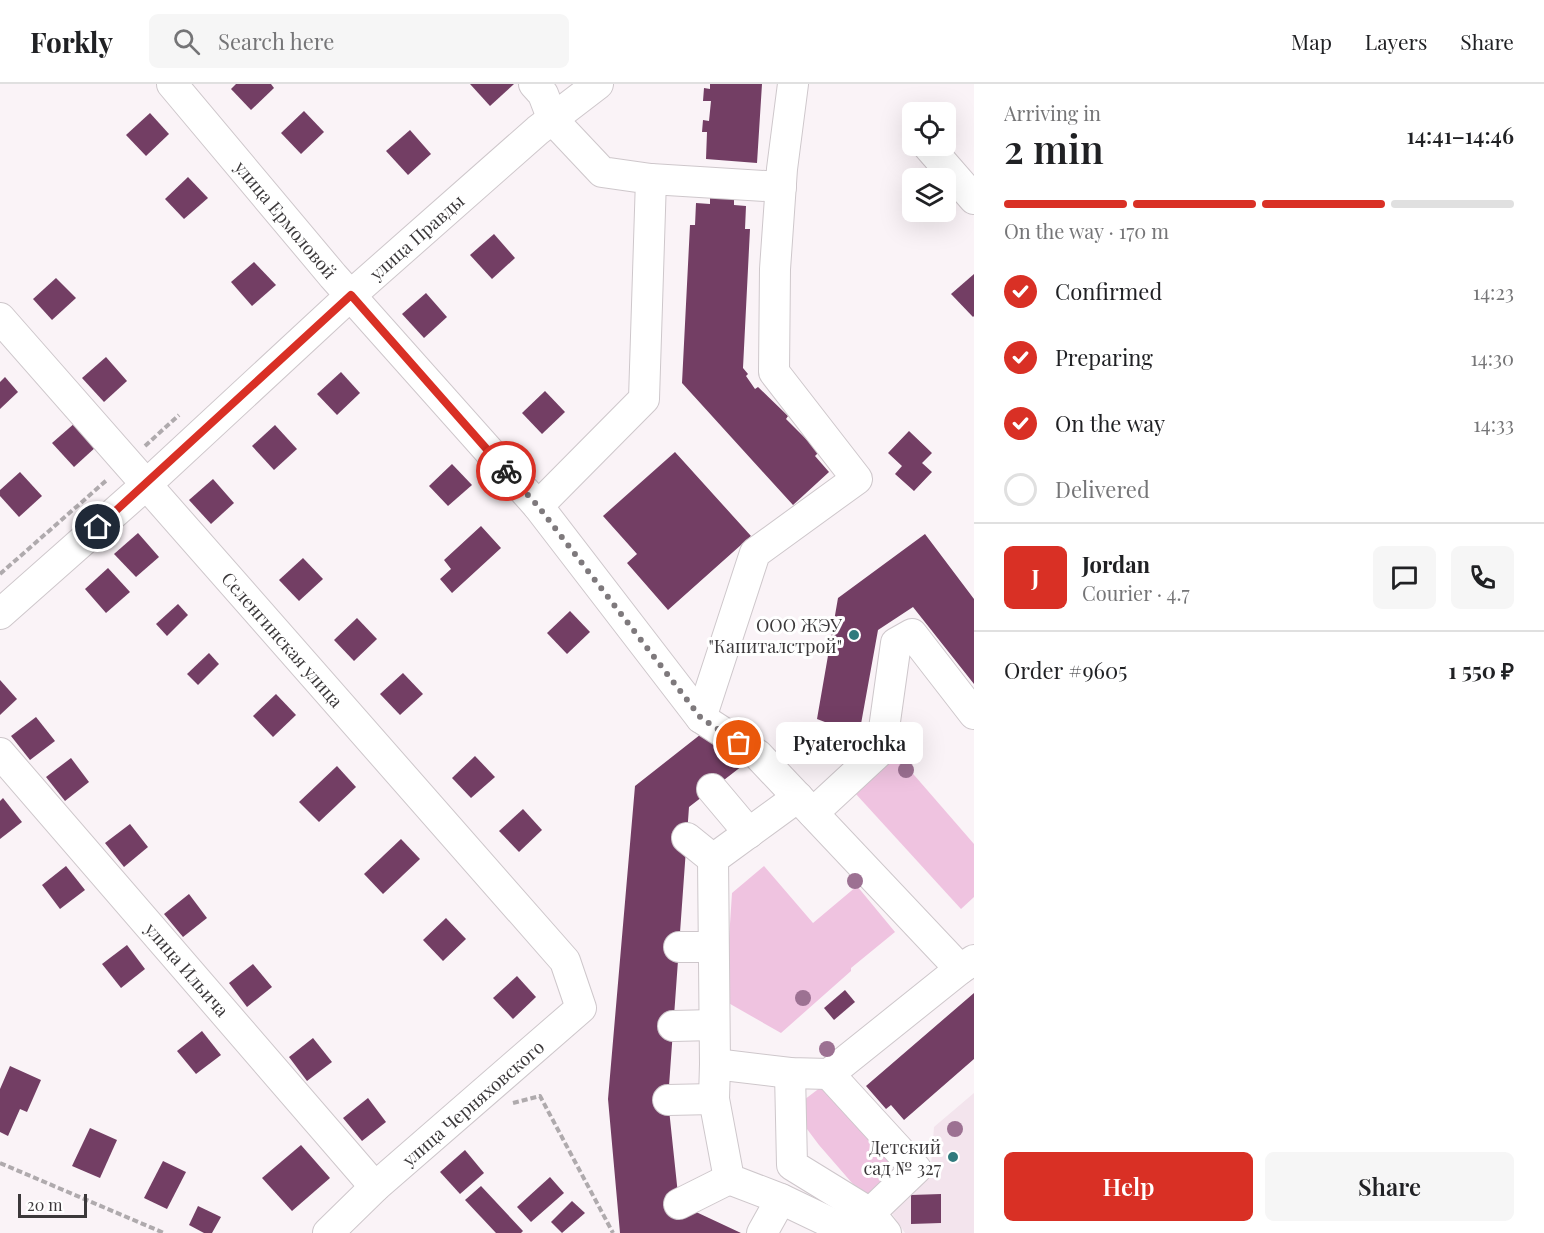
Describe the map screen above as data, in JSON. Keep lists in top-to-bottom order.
{
  "streets": {
    "street": [
      "улица Ермоловой",
      "улица Правды",
      "Селенгинская улица",
      "улица Ильича",
      "улица Черняховского"
    ]
  },
  "crossings": [
    ["улица Ермоловой", "улица Правды"],
    ["улица Правды", "Селенгинская улица"],
    ["Селенгинская улица", "улица Черняховского"],
    ["улица Ильича", "улица Черняховского"]
  ],
  "places": ["ООО ЖЭУ \"Капиталстрой\"", "Pyaterochka", "Детский сад № 327"],
  "scale_bar": "20 m",
  "page": {
    "header": "Forkly",
    "search": "Search here",
    "nav": ["Map", "Layers", "Share"],
    "heading": ["2 min", "Arriving in", "14:41–14:46"],
    "panel": [
      "Jordan",
      "Courier · 4.7",
      "Order #9605",
      "1 550 ₽"
    ],
    "bar": "On the way · 170 m",
    "list": [
      ["Confirmed", "14:23"],
      ["Preparing", "14:30"],
      ["On the way", "14:33"],
      "Delivered"
    ],
    "round": "J",
    "bubble": "Pyaterochka",
    "buttons": ["Help", "Share"],
    "scale": "20 m"
  }
}
